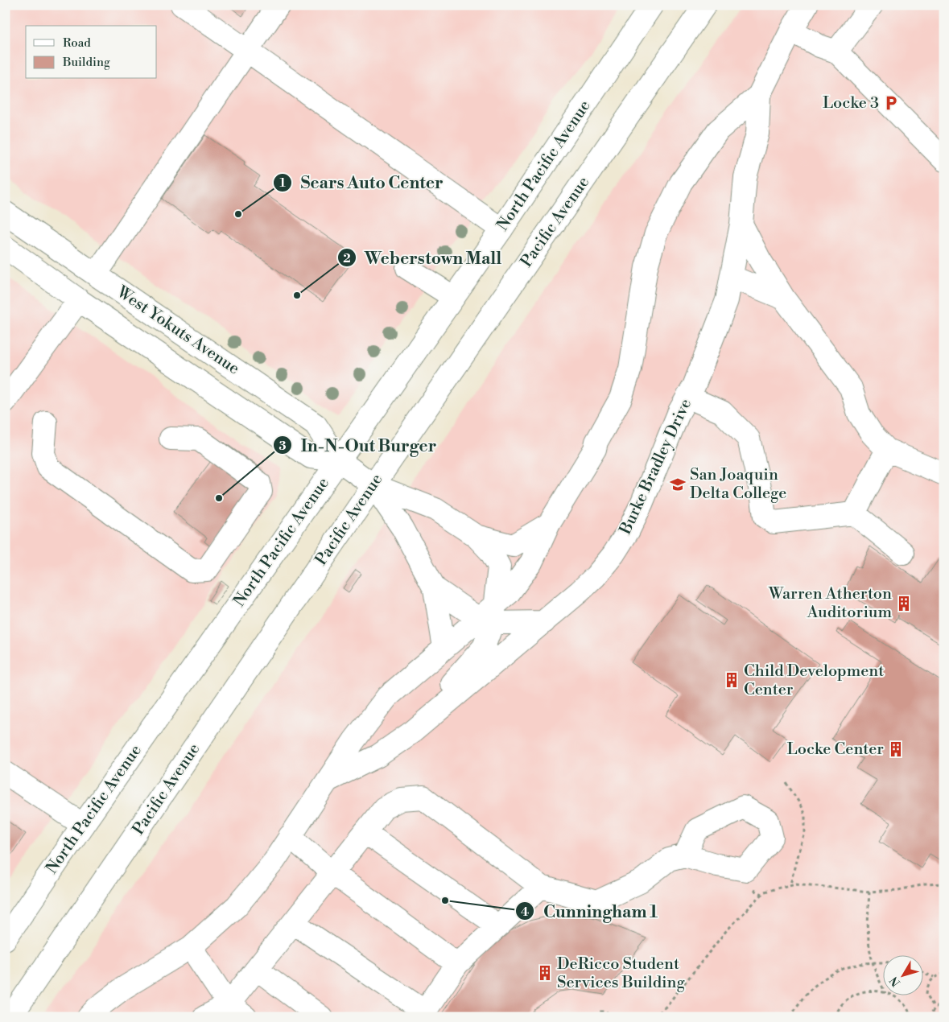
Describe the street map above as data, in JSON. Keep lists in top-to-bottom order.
{
  "streets": {
    "street": [
      "North Pacific Avenue",
      "Pacific Avenue",
      "West Yokuts Avenue",
      "Burke Bradley Drive"
    ]
  },
  "crossings": [
    ["North Pacific Avenue", "West Yokuts Avenue"],
    ["Pacific Avenue", "West Yokuts Avenue"]
  ],
  "places": {
    "parking": ["Locke 3"],
    "other": [
      "Sears Auto Center",
      "Weberstown Mall",
      "In-N-Out Burger",
      "Cunningham 1"
    ],
    "school or university": ["San Joaquin Delta College"],
    "building": [
      "Warren Atherton Auditorium",
      "Child Development Center",
      "Locke Center",
      "DeRicco Student Services Building"
    ]
  },
  "legend": ["Road", "Building"],
  "north": "bottom left"
}
